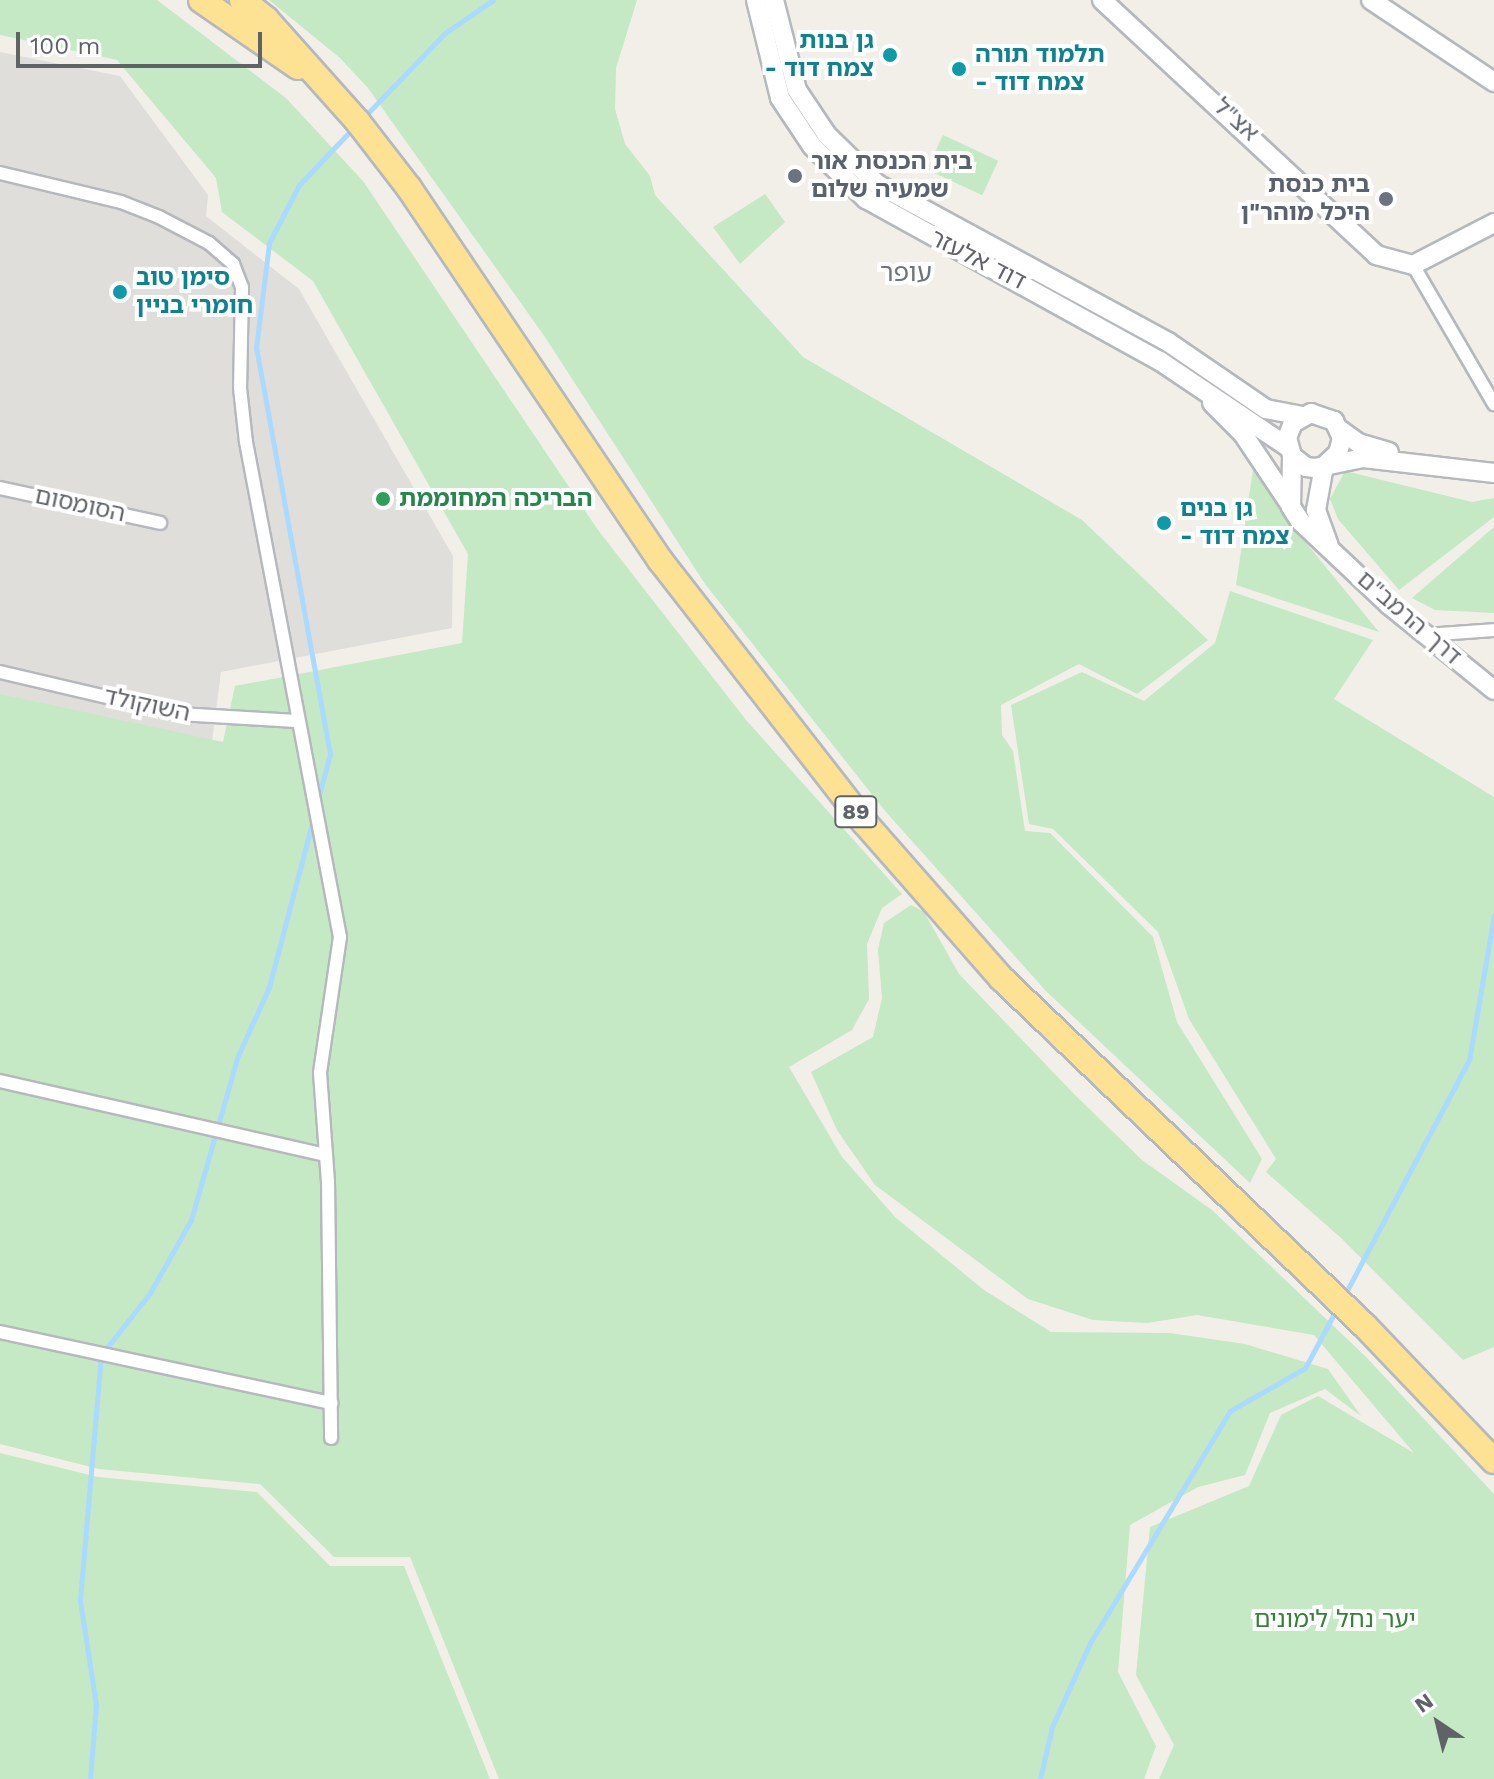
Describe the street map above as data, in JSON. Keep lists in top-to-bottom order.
{
  "streets": {
    "highway": ["89"],
    "street": [
      "אצ\"ל",
      "דוד אלעזר",
      "הסומסום",
      "דרך הרמב\"ם",
      "השוקולד"
    ]
  },
  "crossings": [
    ["דוד אלעזר", "דרך הרמב\"ם"]
  ],
  "districts": ["עופר"],
  "parks": ["יער נחל לימונים"],
  "places": [
    "גן בנות - צמח דוד",
    "תלמוד תורה - צמח דוד",
    "בית הכנסת אור שמעיה שלום",
    "בית כנסת היכל מוהר\"ן",
    "סימן טוב חומרי בניין",
    "הבריכה המחוממת",
    "גן בנים - צמח דוד"
  ],
  "scale_bar": "100 m",
  "north": "top left"
}
